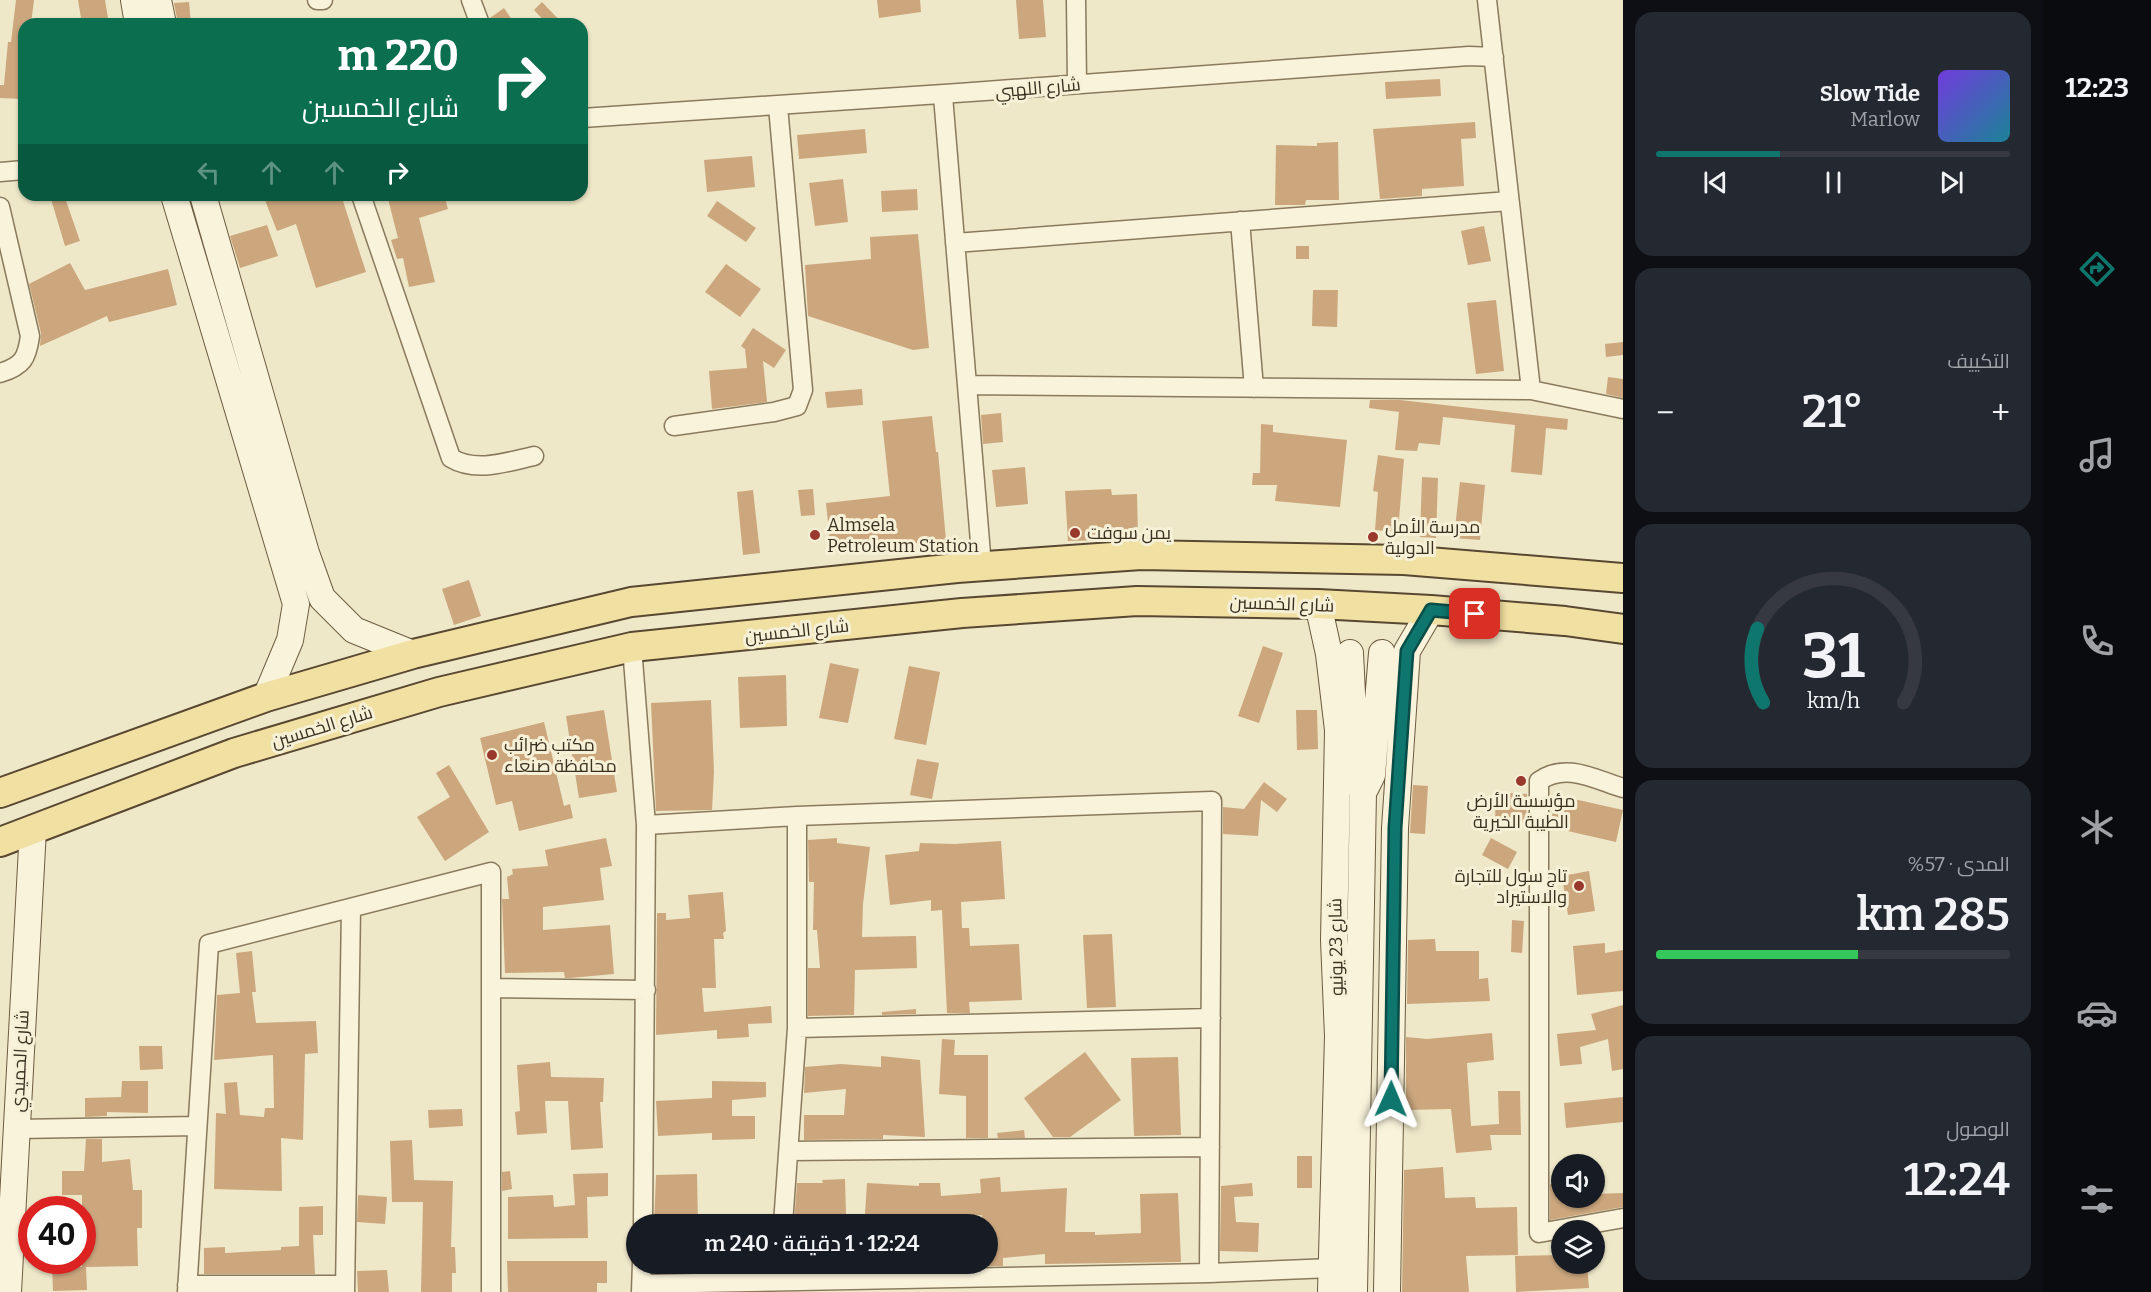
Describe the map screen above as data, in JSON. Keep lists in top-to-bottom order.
{
  "streets": {
    "main road": ["شارع الخمسين"],
    "street": ["شارع اللهبي", "شارع 23 يونيو", "شارع الحميدي"]
  },
  "crossings": [
    ["شارع الخمسين", "شارع 23 يونيو"],
    ["شارع الخمسين", "شارع الحميدي"]
  ],
  "places": [
    "يمن سوفت",
    "Almsela Petroleum Station",
    "مدرسة الأمل الدولية",
    "مكتب ضرائب محافظة صنعاء",
    "مؤسسة الأرض الطيبة الخيرية",
    "تاج سول للتجارة والاستيراد"
  ],
  "page": {
    "tabs": "12:23",
    "turn": ["220 m", "شارع الخمسين"],
    "song": ["Slow Tide", "Marlow"],
    "tile": [
      "التكييف",
      ["المدى · 57%", "285 km"],
      ["الوصول", "12:24"]
    ],
    "heat": ["−", "21°", "+"],
    "limit": "40",
    "trip": "12:24 · 1 دقيقة · 240 m",
    "gauge": ["31", "km/h"]
  }
}
